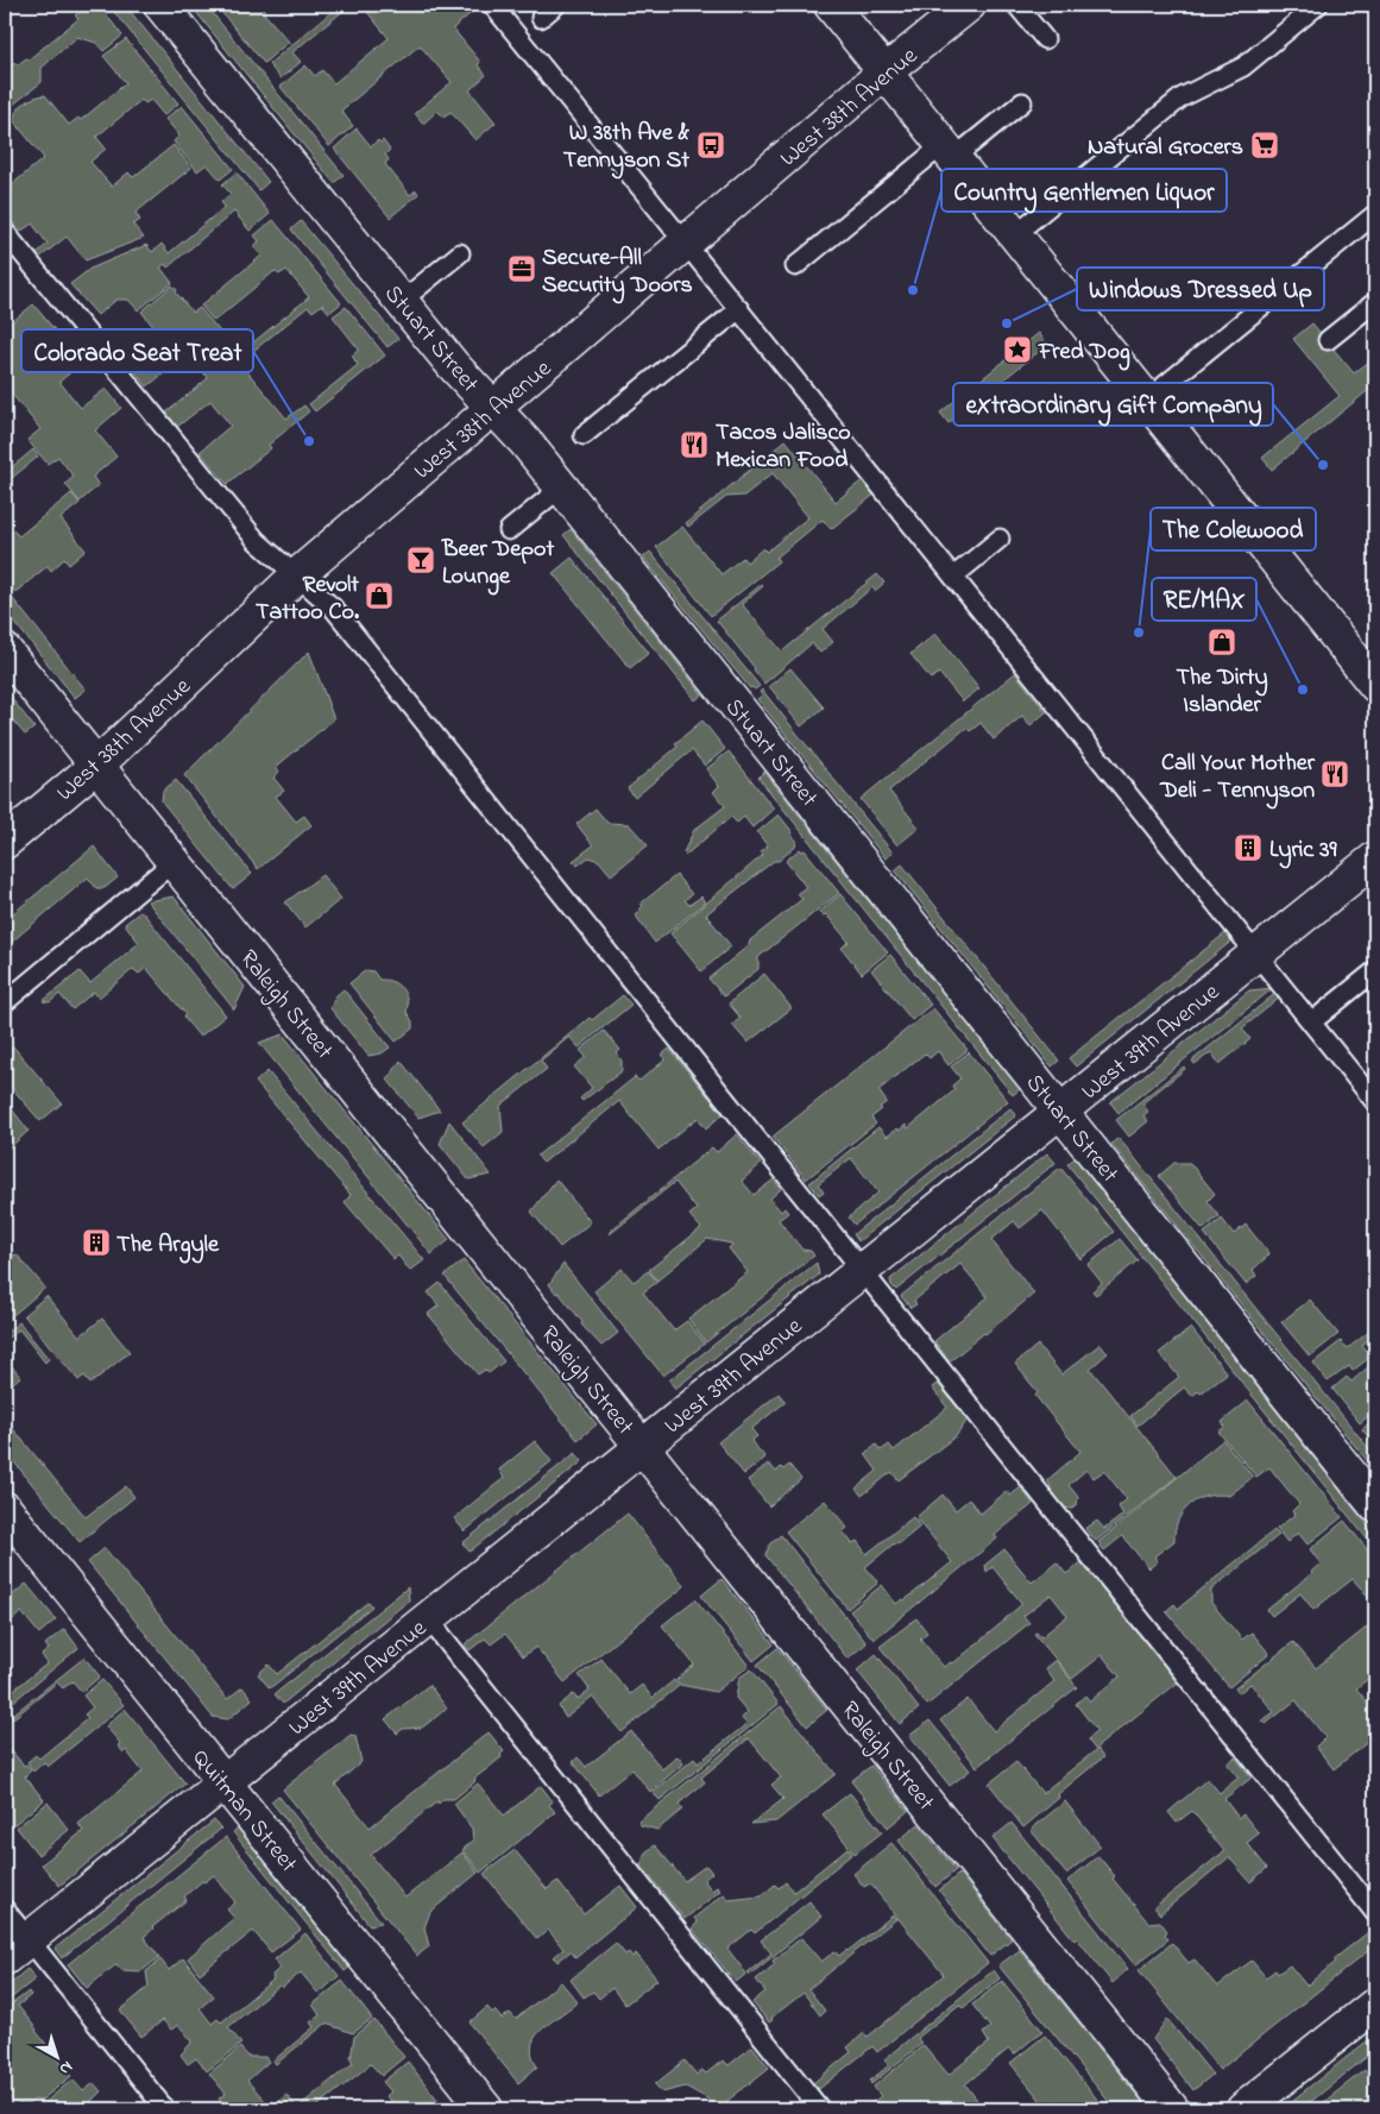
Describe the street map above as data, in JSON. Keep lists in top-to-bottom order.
{
  "streets": {
    "street": [
      "West 38th Avenue",
      "Stuart Street",
      "Raleigh Street",
      "West 39th Avenue",
      "Quitman Street"
    ]
  },
  "crossings": [
    ["West 38th Avenue", "Stuart Street"],
    ["West 38th Avenue", "Raleigh Street"],
    ["Stuart Street", "West 39th Avenue"],
    ["Raleigh Street", "West 39th Avenue"],
    ["West 39th Avenue", "Quitman Street"]
  ],
  "places": {
    "bus stop": ["W 38th Ave & Tennyson St"],
    "supermarket": ["Natural Grocers"],
    "office": ["Secure-All Security Doors"],
    "other": [
      "Country Gentlemen Liquor",
      "Windows Dressed Up",
      "Colorado Seat Treat",
      "eXtraOrdinary Gift Company",
      "The Colewood",
      "RE/MAX"
    ],
    "place": ["Fred Dog"],
    "restaurant": ["Tacos Jalisco Mexican Food", "Call Your Mother Deli - Tennyson"],
    "bar": ["Beer Depot Lounge"],
    "shop": ["Revolt Tattoo Co.", "The Dirty Islander"],
    "building": ["Lyric 39", "The Argyle"]
  },
  "north": "bottom right"
}
